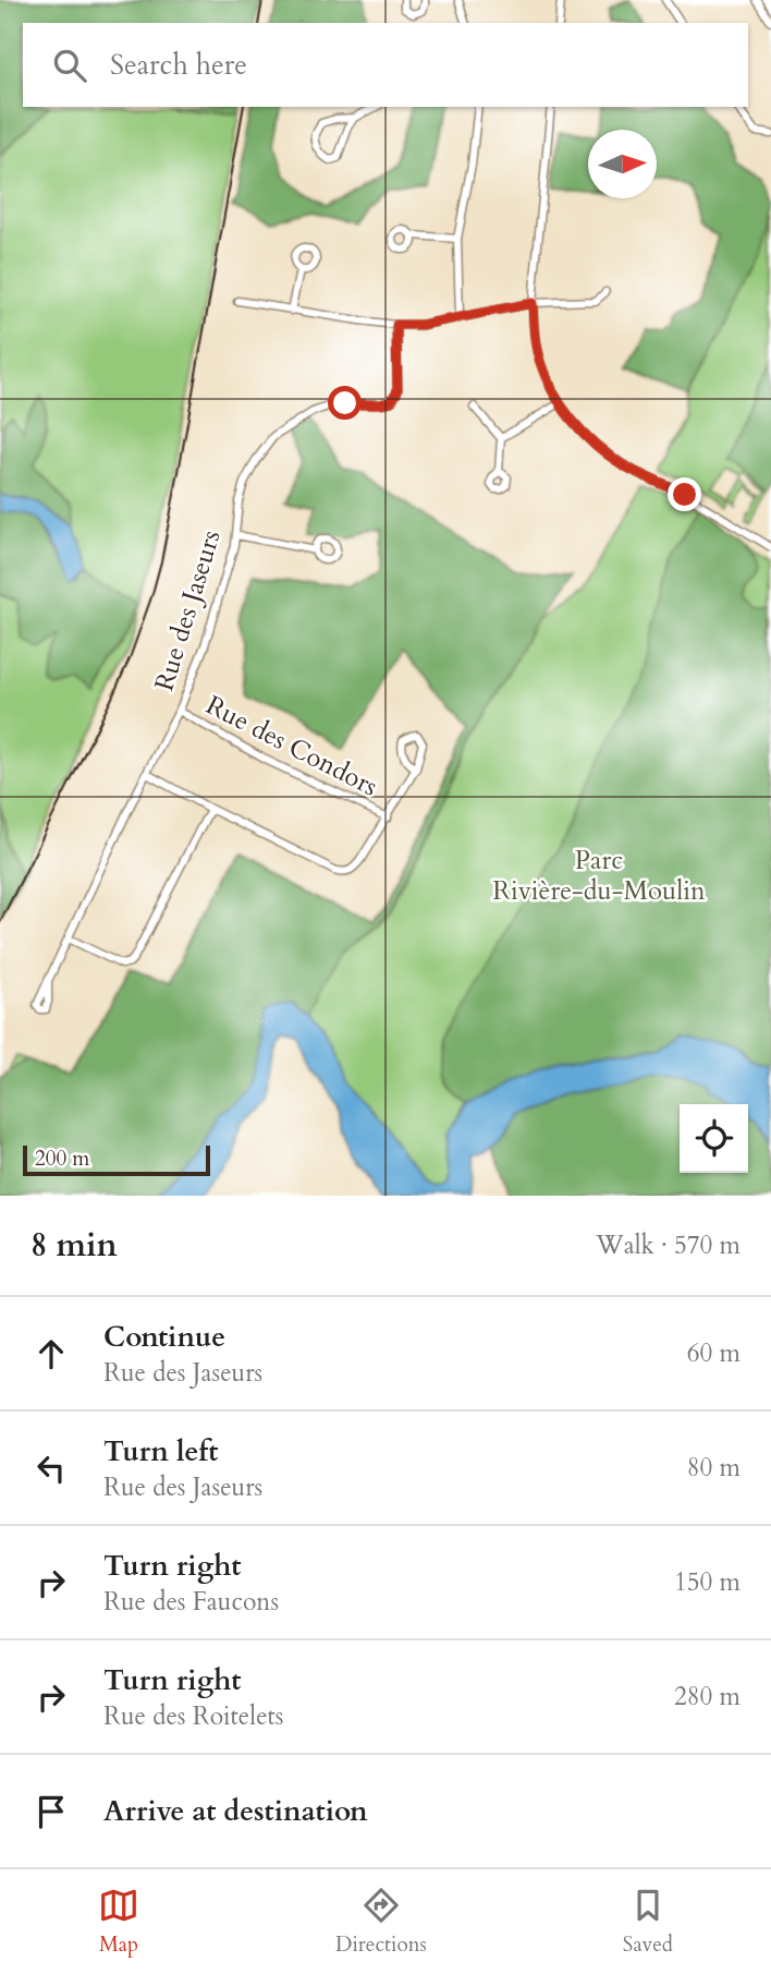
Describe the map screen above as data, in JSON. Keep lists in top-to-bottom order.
{
  "streets": {
    "street": ["Rue des Jaseurs", "Rue des Condors"]
  },
  "crossings": [
    ["Rue des Jaseurs", "Rue des Condors"]
  ],
  "parks": ["Parc Rivière-du-Moulin"],
  "scale_bar": "200 m",
  "north": "right",
  "page": {
    "search": "Search here",
    "scale": "200 m",
    "heading": ["8 min", "Walk · 570 m"],
    "list": [
      ["Continue", "Rue des Jaseurs", "60 m"],
      ["Turn left", "Rue des Jaseurs", "80 m"],
      ["Turn right", "Rue des Faucons", "150 m"],
      ["Turn right", "Rue des Roitelets", "280 m"],
      "Arrive at destination"
    ],
    "nav": ["Map", "Directions", "Saved"]
  }
}
